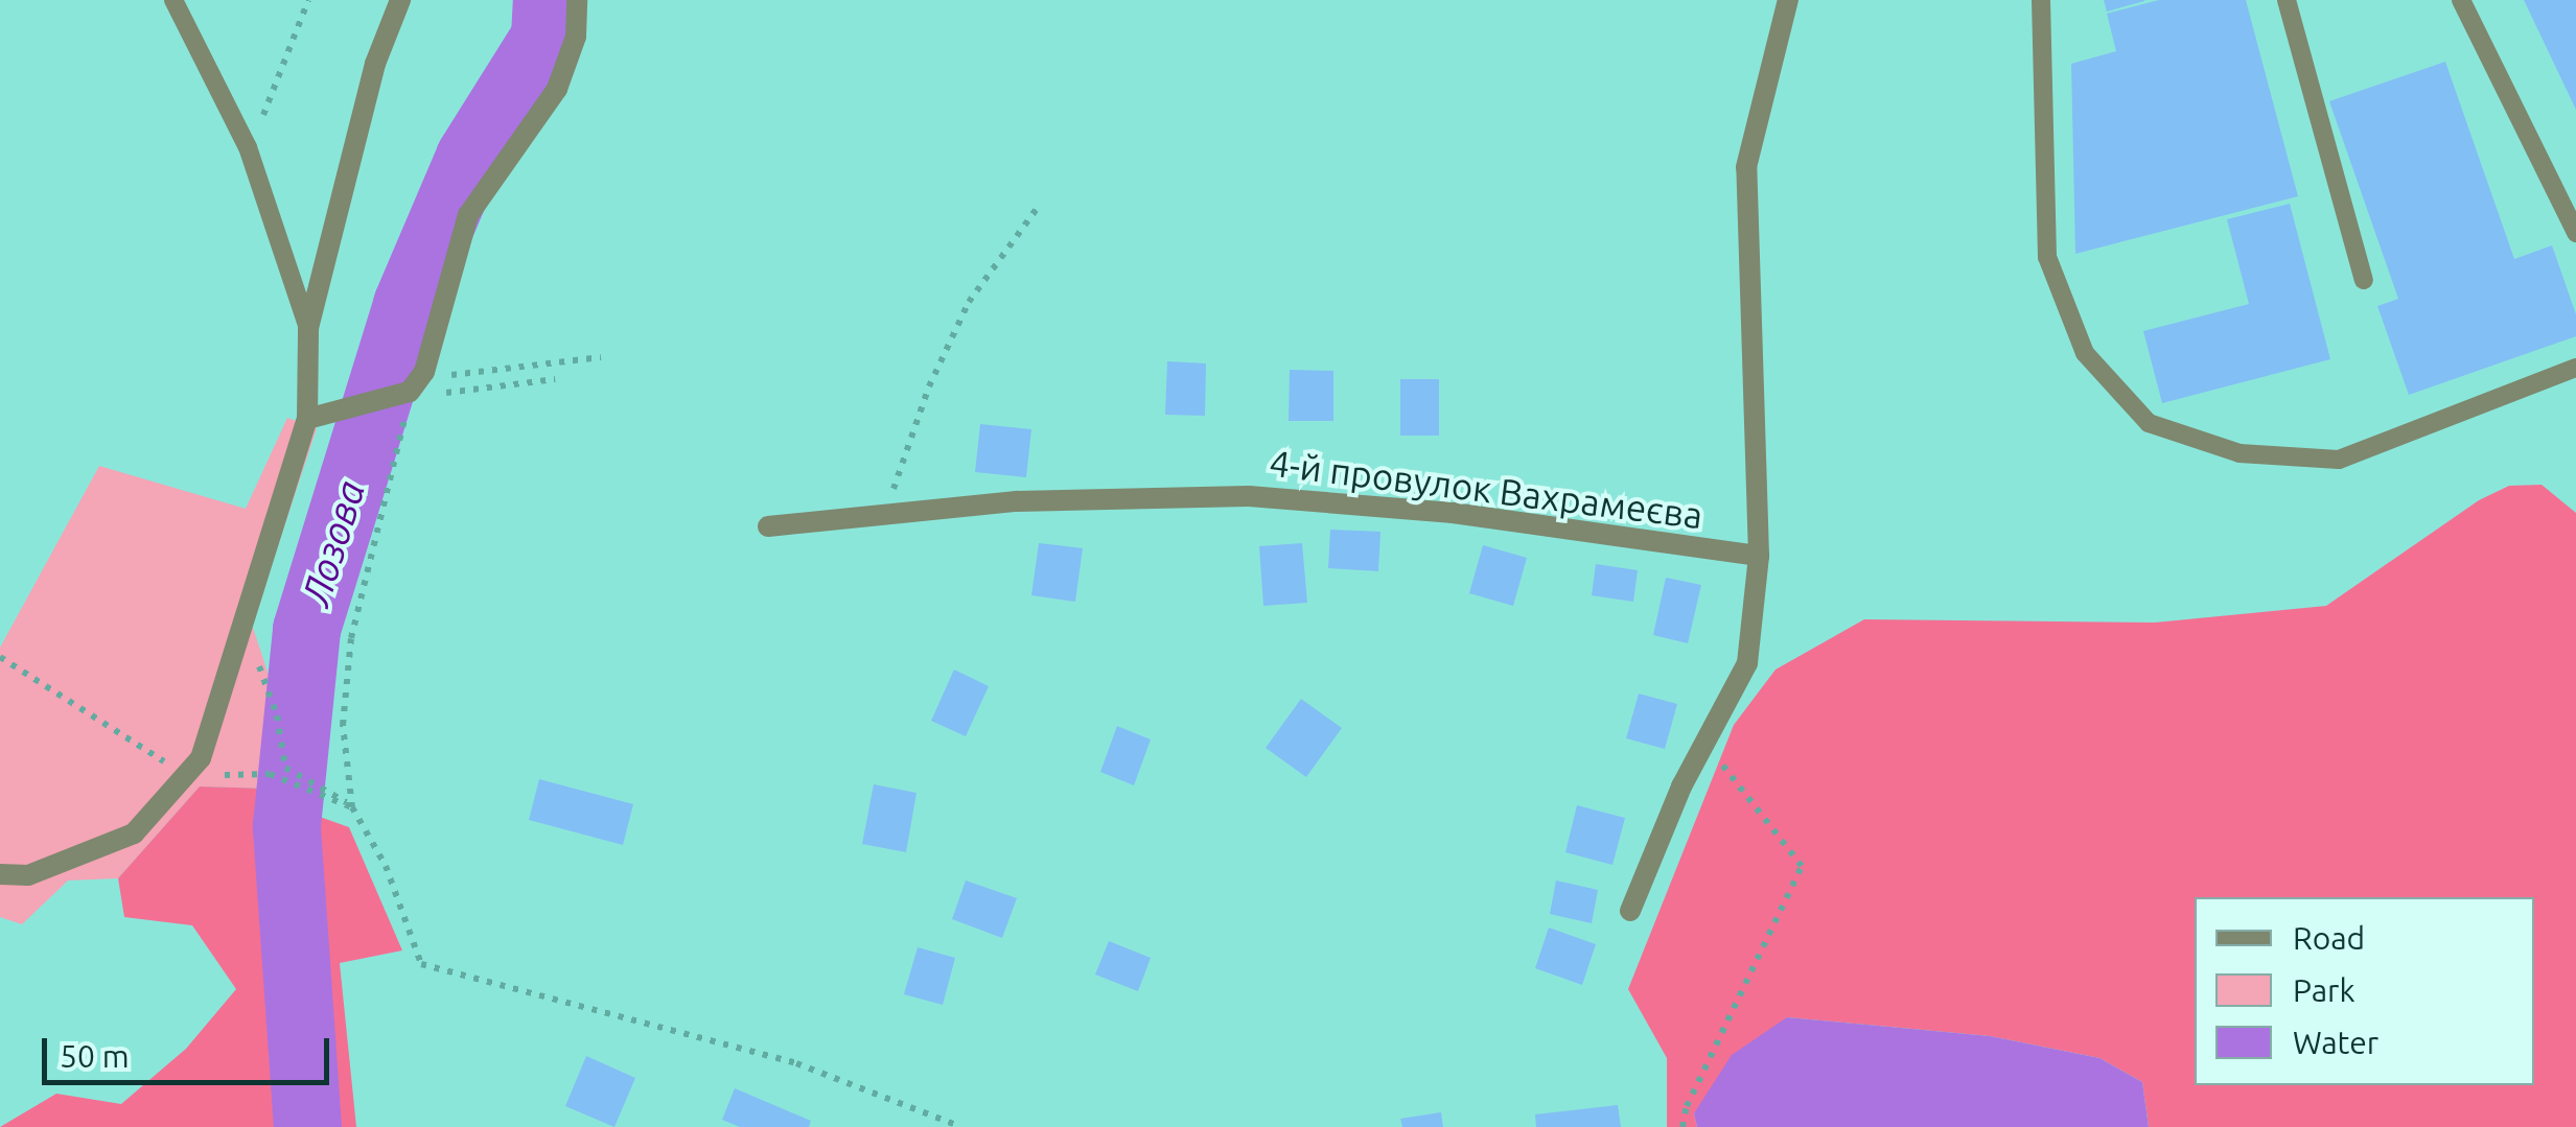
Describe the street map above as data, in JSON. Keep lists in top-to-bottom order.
{
  "streets": {
    "street": ["4-й провулок Вахрамеєва"]
  },
  "water": ["Лозова"],
  "legend": ["Road", "Park", "Water"],
  "scale_bar": "50 m"
}
